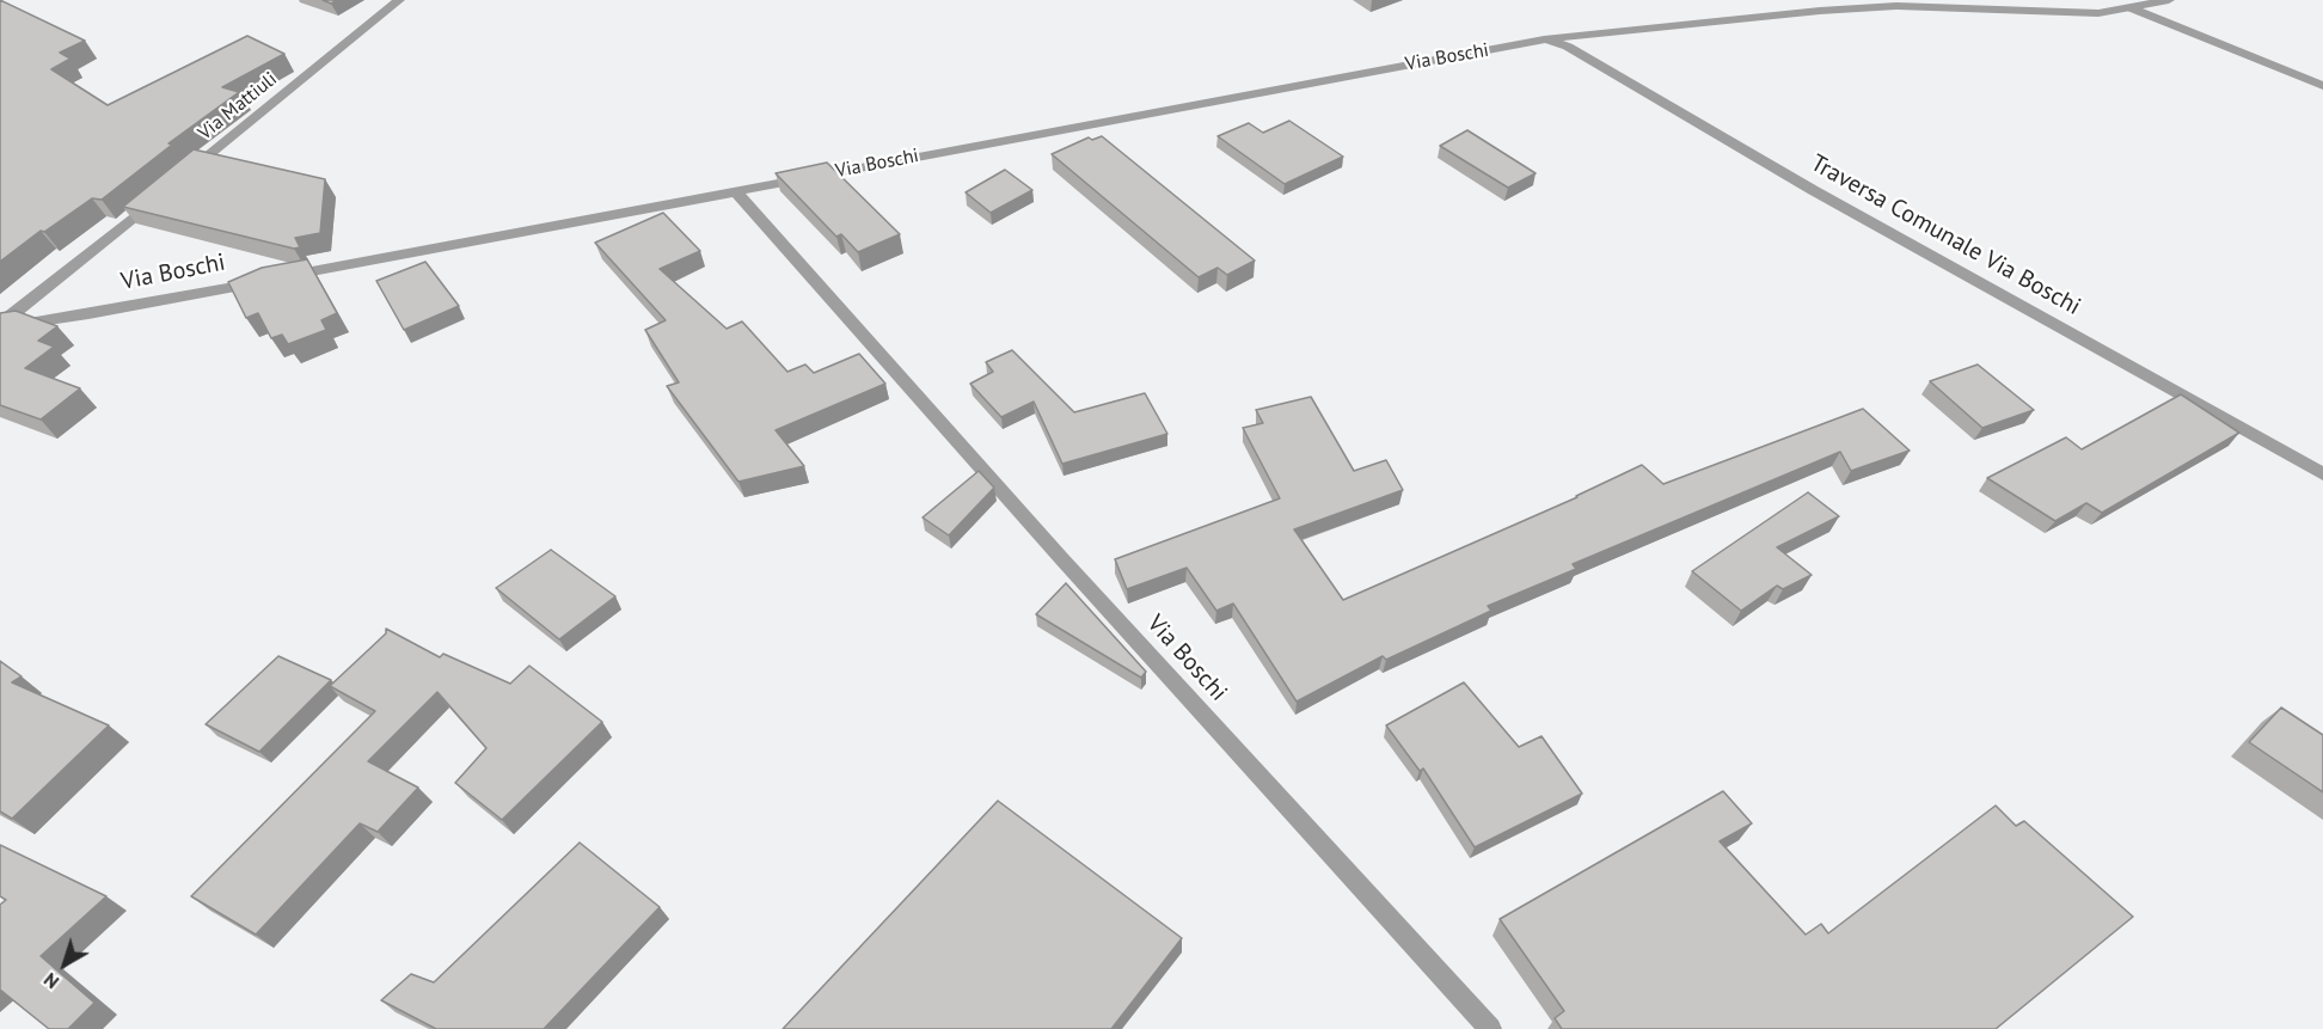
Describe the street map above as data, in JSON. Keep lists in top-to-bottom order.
{
  "streets": {
    "street": ["Via Boschi", "Via Mattiuli", "Traversa Comunale Via Boschi"]
  },
  "crossings": [
    ["Via Boschi", "Traversa Comunale Via Boschi"]
  ],
  "north": "bottom left"
}
